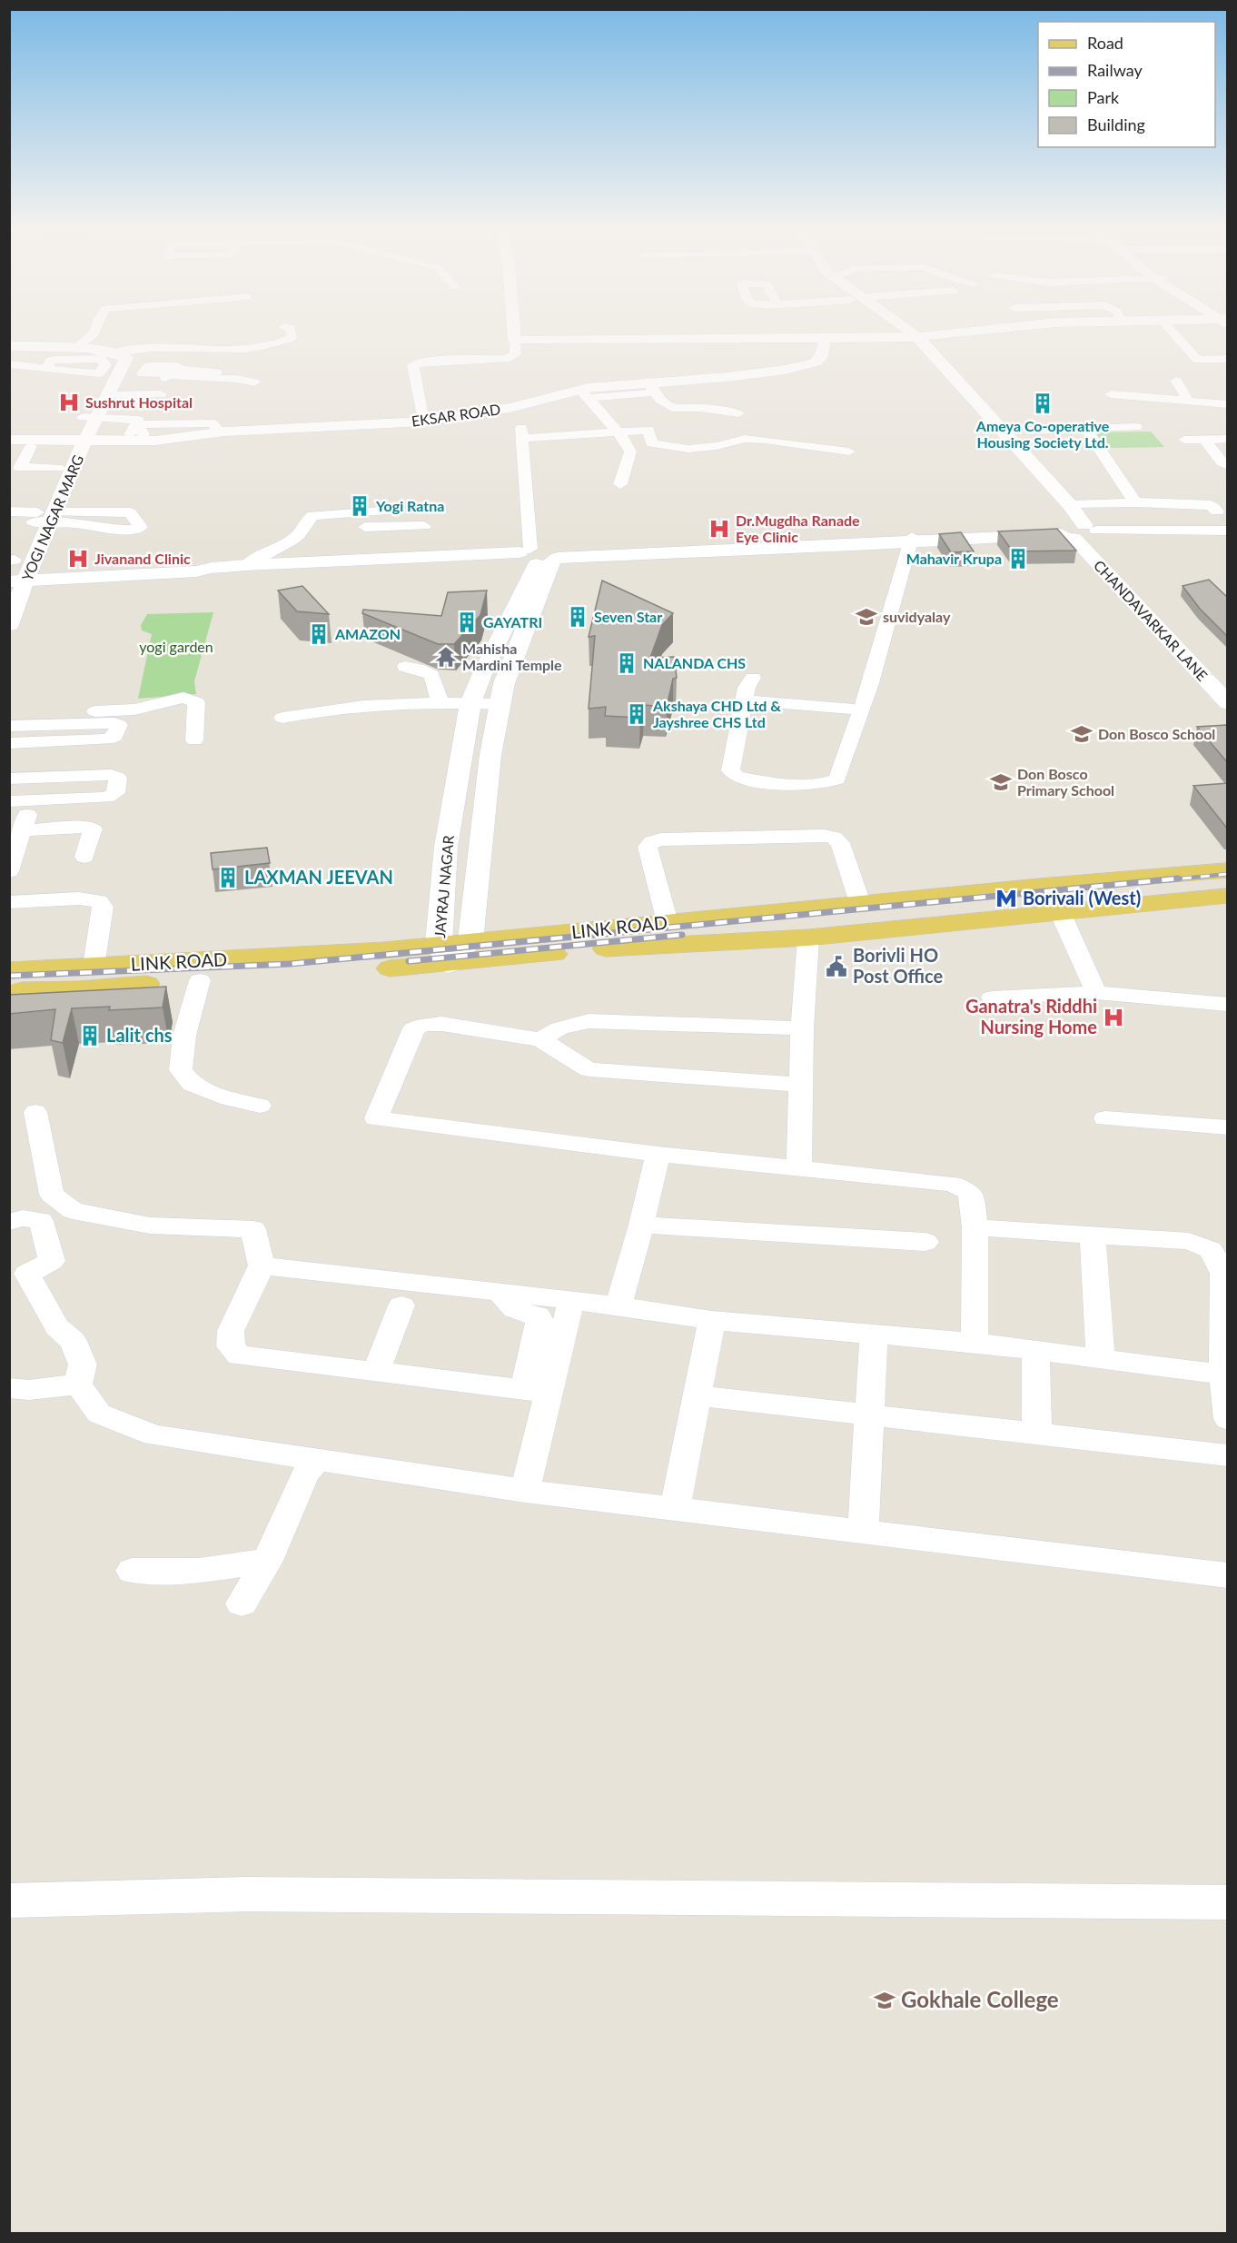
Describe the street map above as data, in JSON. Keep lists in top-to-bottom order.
{
  "streets": {
    "main road": ["LINK ROAD"],
    "street": [
      "EKSAR ROAD",
      "YOGI NAGAR MARG",
      "CHANDAVARKAR LANE",
      "JAYRAJ NAGAR"
    ]
  },
  "crossings": [
    ["EKSAR ROAD", "YOGI NAGAR MARG"],
    ["JAYRAJ NAGAR", "LINK ROAD"]
  ],
  "parks": ["yogi garden"],
  "places": {
    "hospital": [
      "Sushrut Hospital",
      "Dr.Mugdha Ranade Eye Clinic",
      "Jivanand Clinic",
      "Ganatra's Riddhi Nursing Home"
    ],
    "building": [
      "Ameya Co-operative Housing Society Ltd.",
      "Yogi Ratna",
      "Mahavir Krupa",
      "Seven Star",
      "GAYATRI",
      "AMAZON",
      "NALANDA CHS",
      "Akshaya CHD Ltd & Jayshree CHS Ltd",
      "LAXMAN JEEVAN",
      "Lalit chs"
    ],
    "school or university": [
      "suvidyalay",
      "Don Bosco School",
      "Don Bosco Primary School",
      "Gokhale College"
    ],
    "temple": ["Mahisha Mardini Temple"],
    "metro station": ["Borivali (West)"],
    "public building": ["Borivli HO Post Office"]
  },
  "legend": [
    "Road",
    "Railway",
    "Park",
    "Building"
  ]
}
